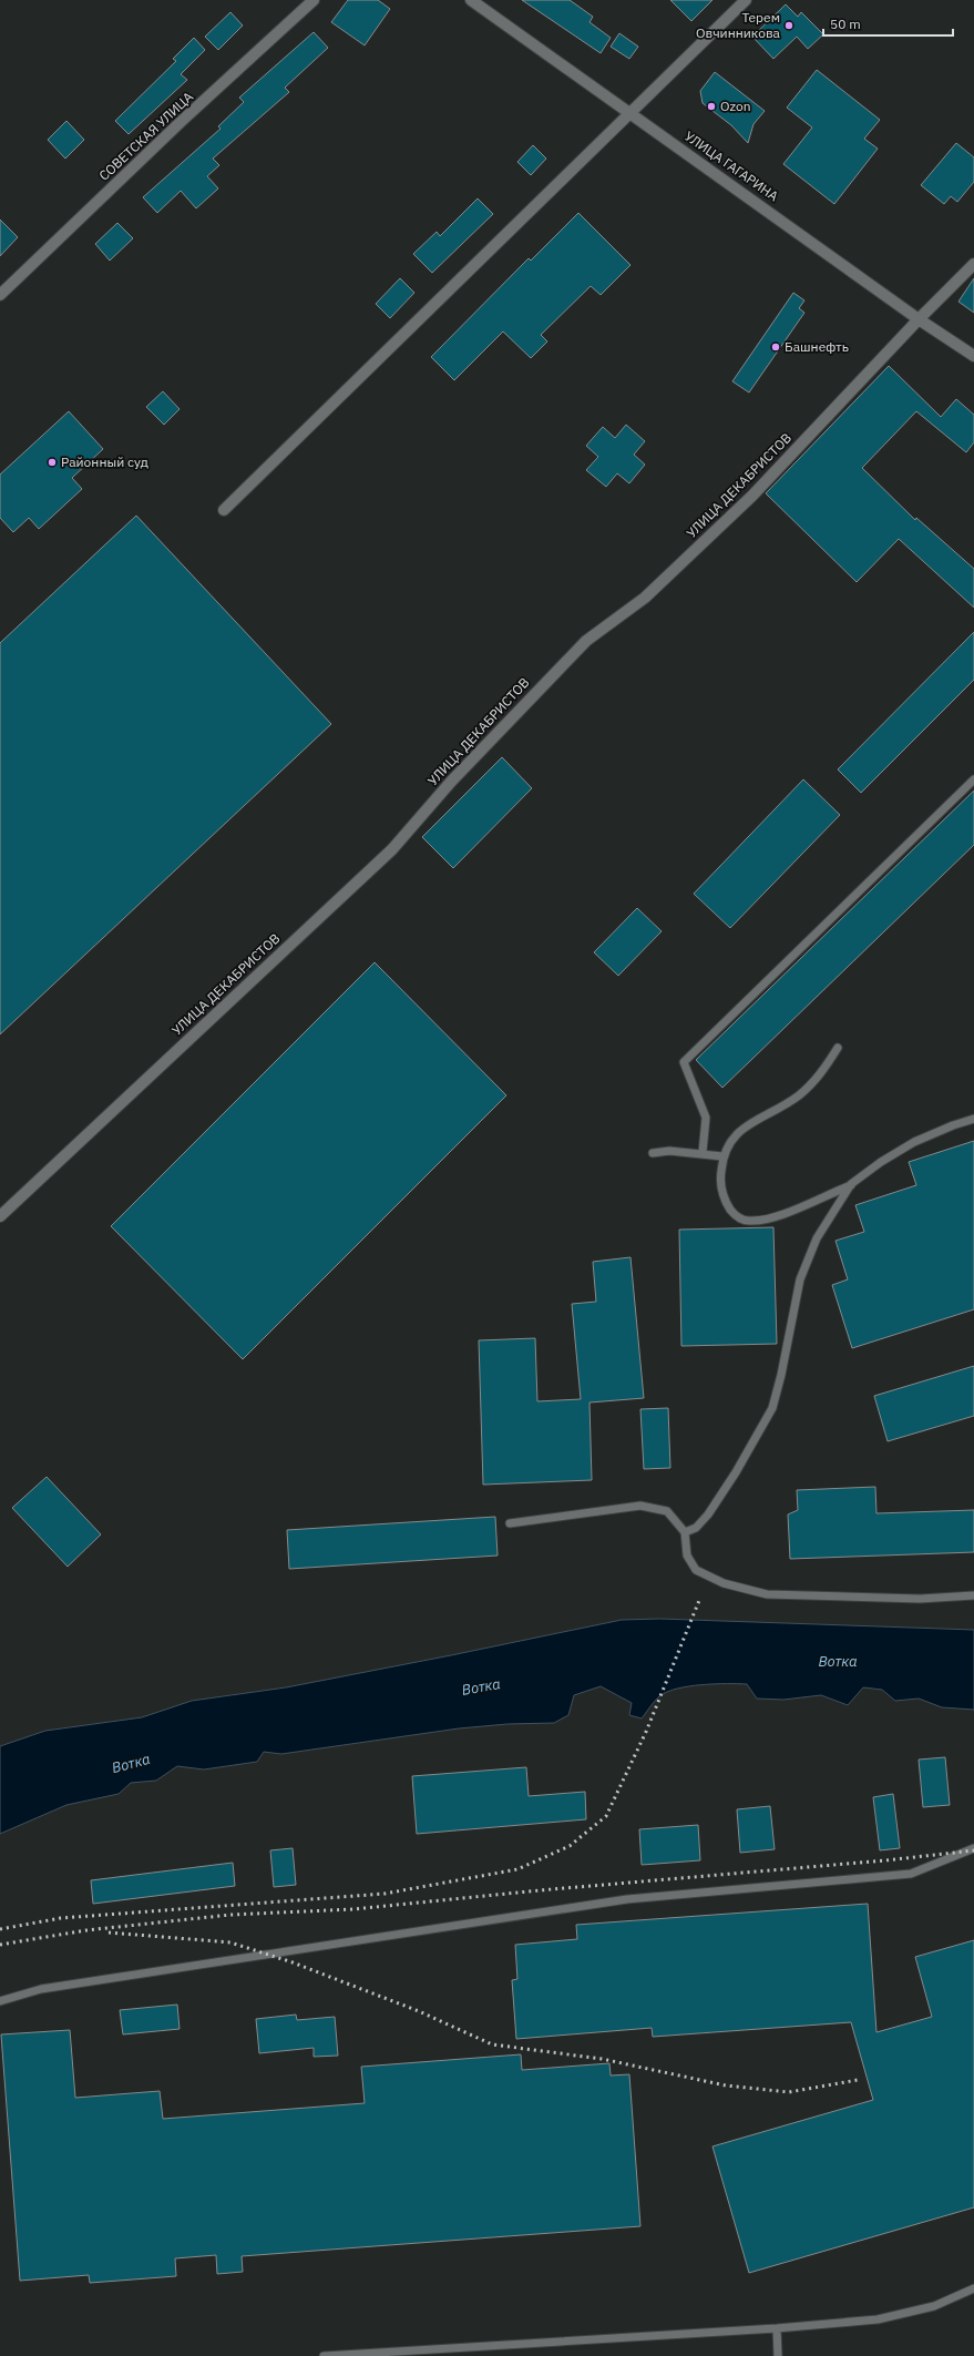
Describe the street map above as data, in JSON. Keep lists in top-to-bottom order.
{
  "streets": {
    "street": ["СОВЕТСКАЯ УЛИЦА", "УЛИЦА ГАГАРИНА", "УЛИЦА ДЕКАБРИСТОВ"]
  },
  "crossings": [
    ["УЛИЦА ГАГАРИНА", "УЛИЦА ДЕКАБРИСТОВ"]
  ],
  "water": ["Вотка"],
  "places": [
    "Терем Овчинникова",
    "Ozon",
    "Башнефть",
    "Районный суд"
  ],
  "scale_bar": "50 m"
}
